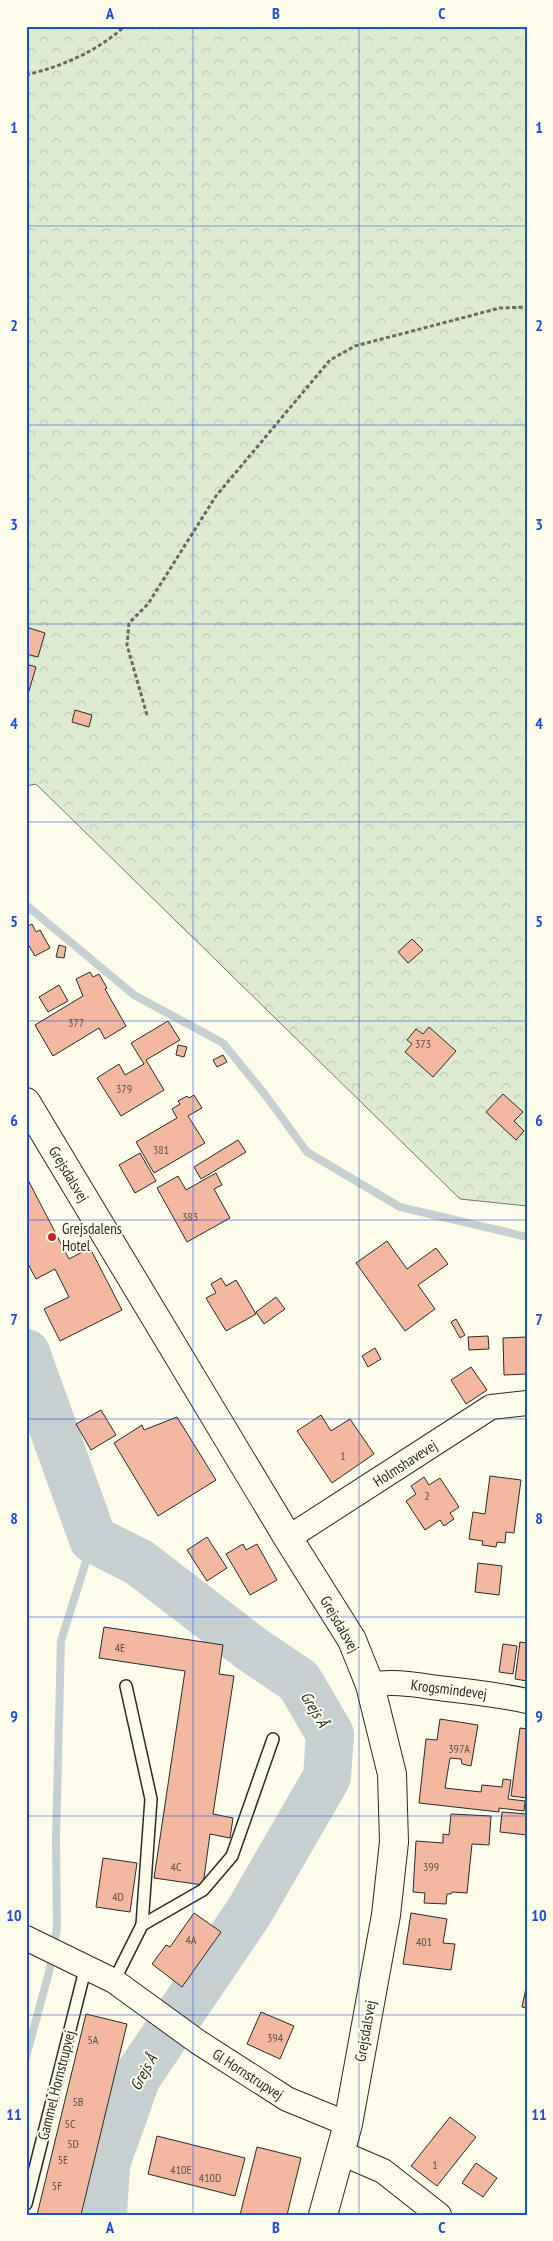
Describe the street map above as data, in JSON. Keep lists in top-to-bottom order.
{
  "streets": {
    "street": [
      "Grejsdalsvej",
      "Holmshavevej",
      "Krogsmindevej",
      "Gl Hornstrupvej"
    ],
    "lane": ["Gammel Hornstrupvej"]
  },
  "crossings": [
    ["Grejsdalsvej", "Holmshavevej"],
    ["Grejsdalsvej", "Krogsmindevej"],
    ["Grejsdalsvej", "Gl Hornstrupvej"]
  ],
  "water": ["Grejs Å"],
  "places": ["Grejsdalens Hotel"],
  "house_numbers": [
    "377",
    "373",
    "379",
    "381",
    "383",
    "1",
    "2",
    "4E",
    "397A",
    "4C",
    "399",
    "4D",
    "4A",
    "401",
    "394",
    "5A",
    "5B",
    "5C",
    "5D",
    "5E",
    "1",
    "410E",
    "410D",
    "5F"
  ],
  "grid": {
    "columns": ["A", "B", "C"],
    "rows": [
      "1",
      "2",
      "3",
      "4",
      "5",
      "6",
      "7",
      "8",
      "9",
      "10",
      "11"
    ]
  }
}
